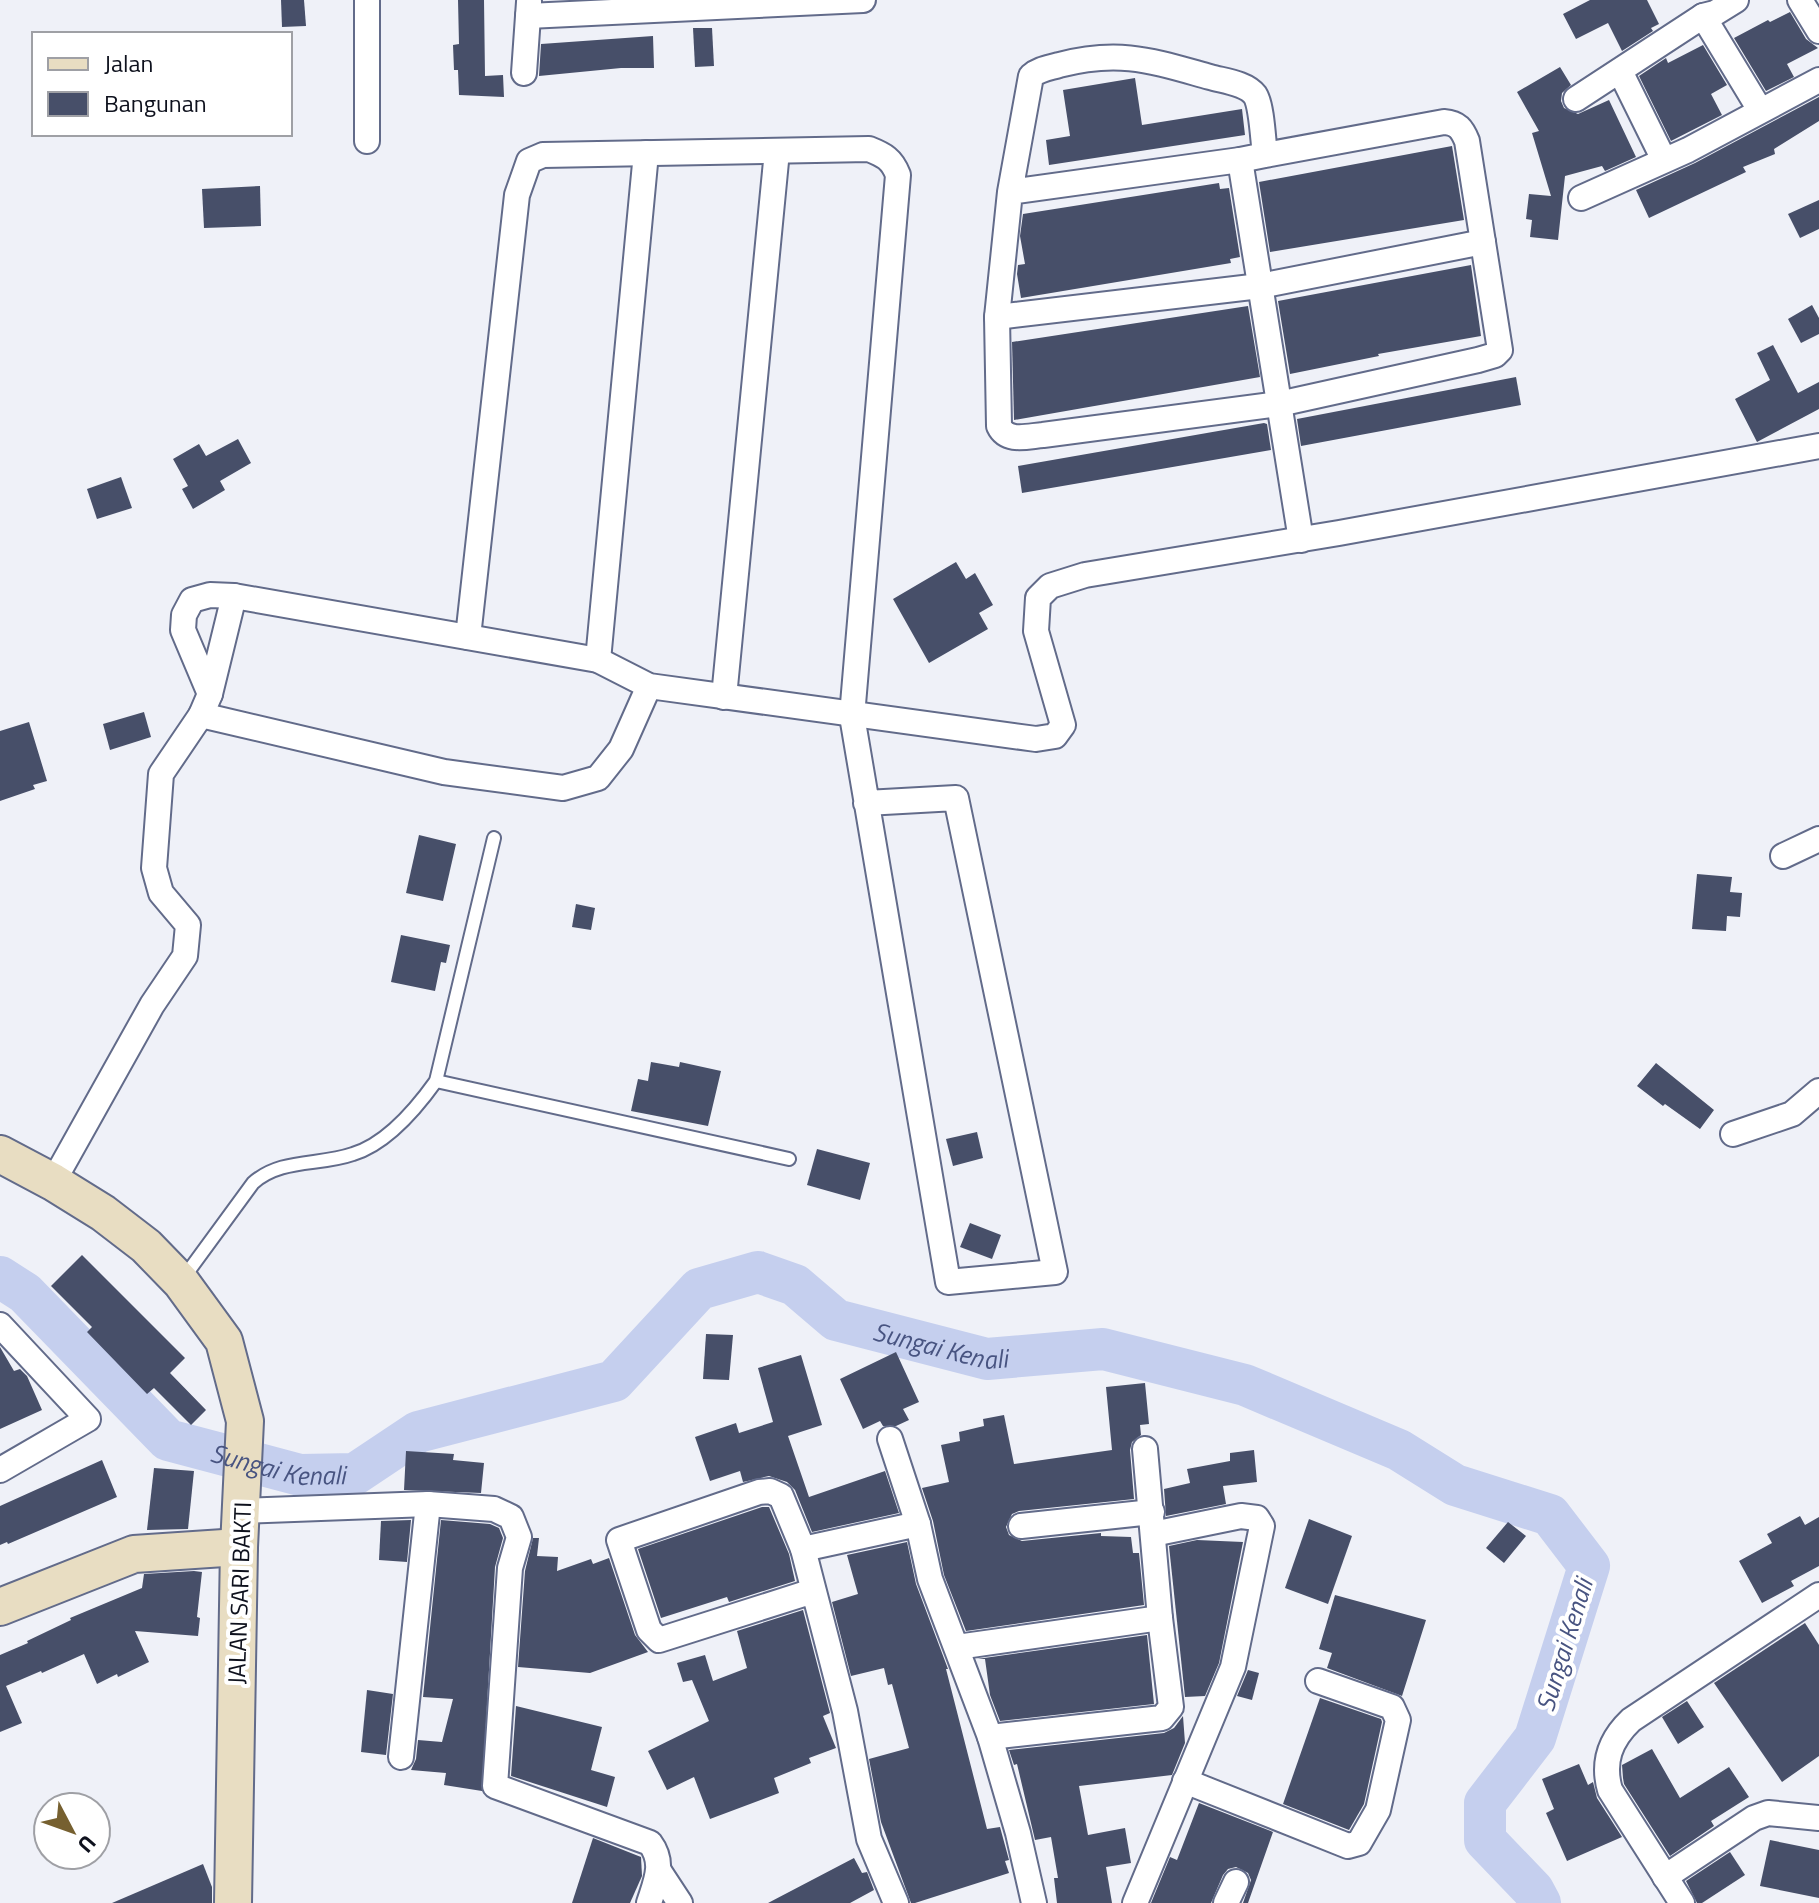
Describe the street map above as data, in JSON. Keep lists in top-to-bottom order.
{
  "streets": {
    "main road": ["JALAN SARI BAKTI"]
  },
  "water": ["Sungai Kenali"],
  "legend": ["Jalan", "Bangunan"],
  "north": "bottom right"
}
